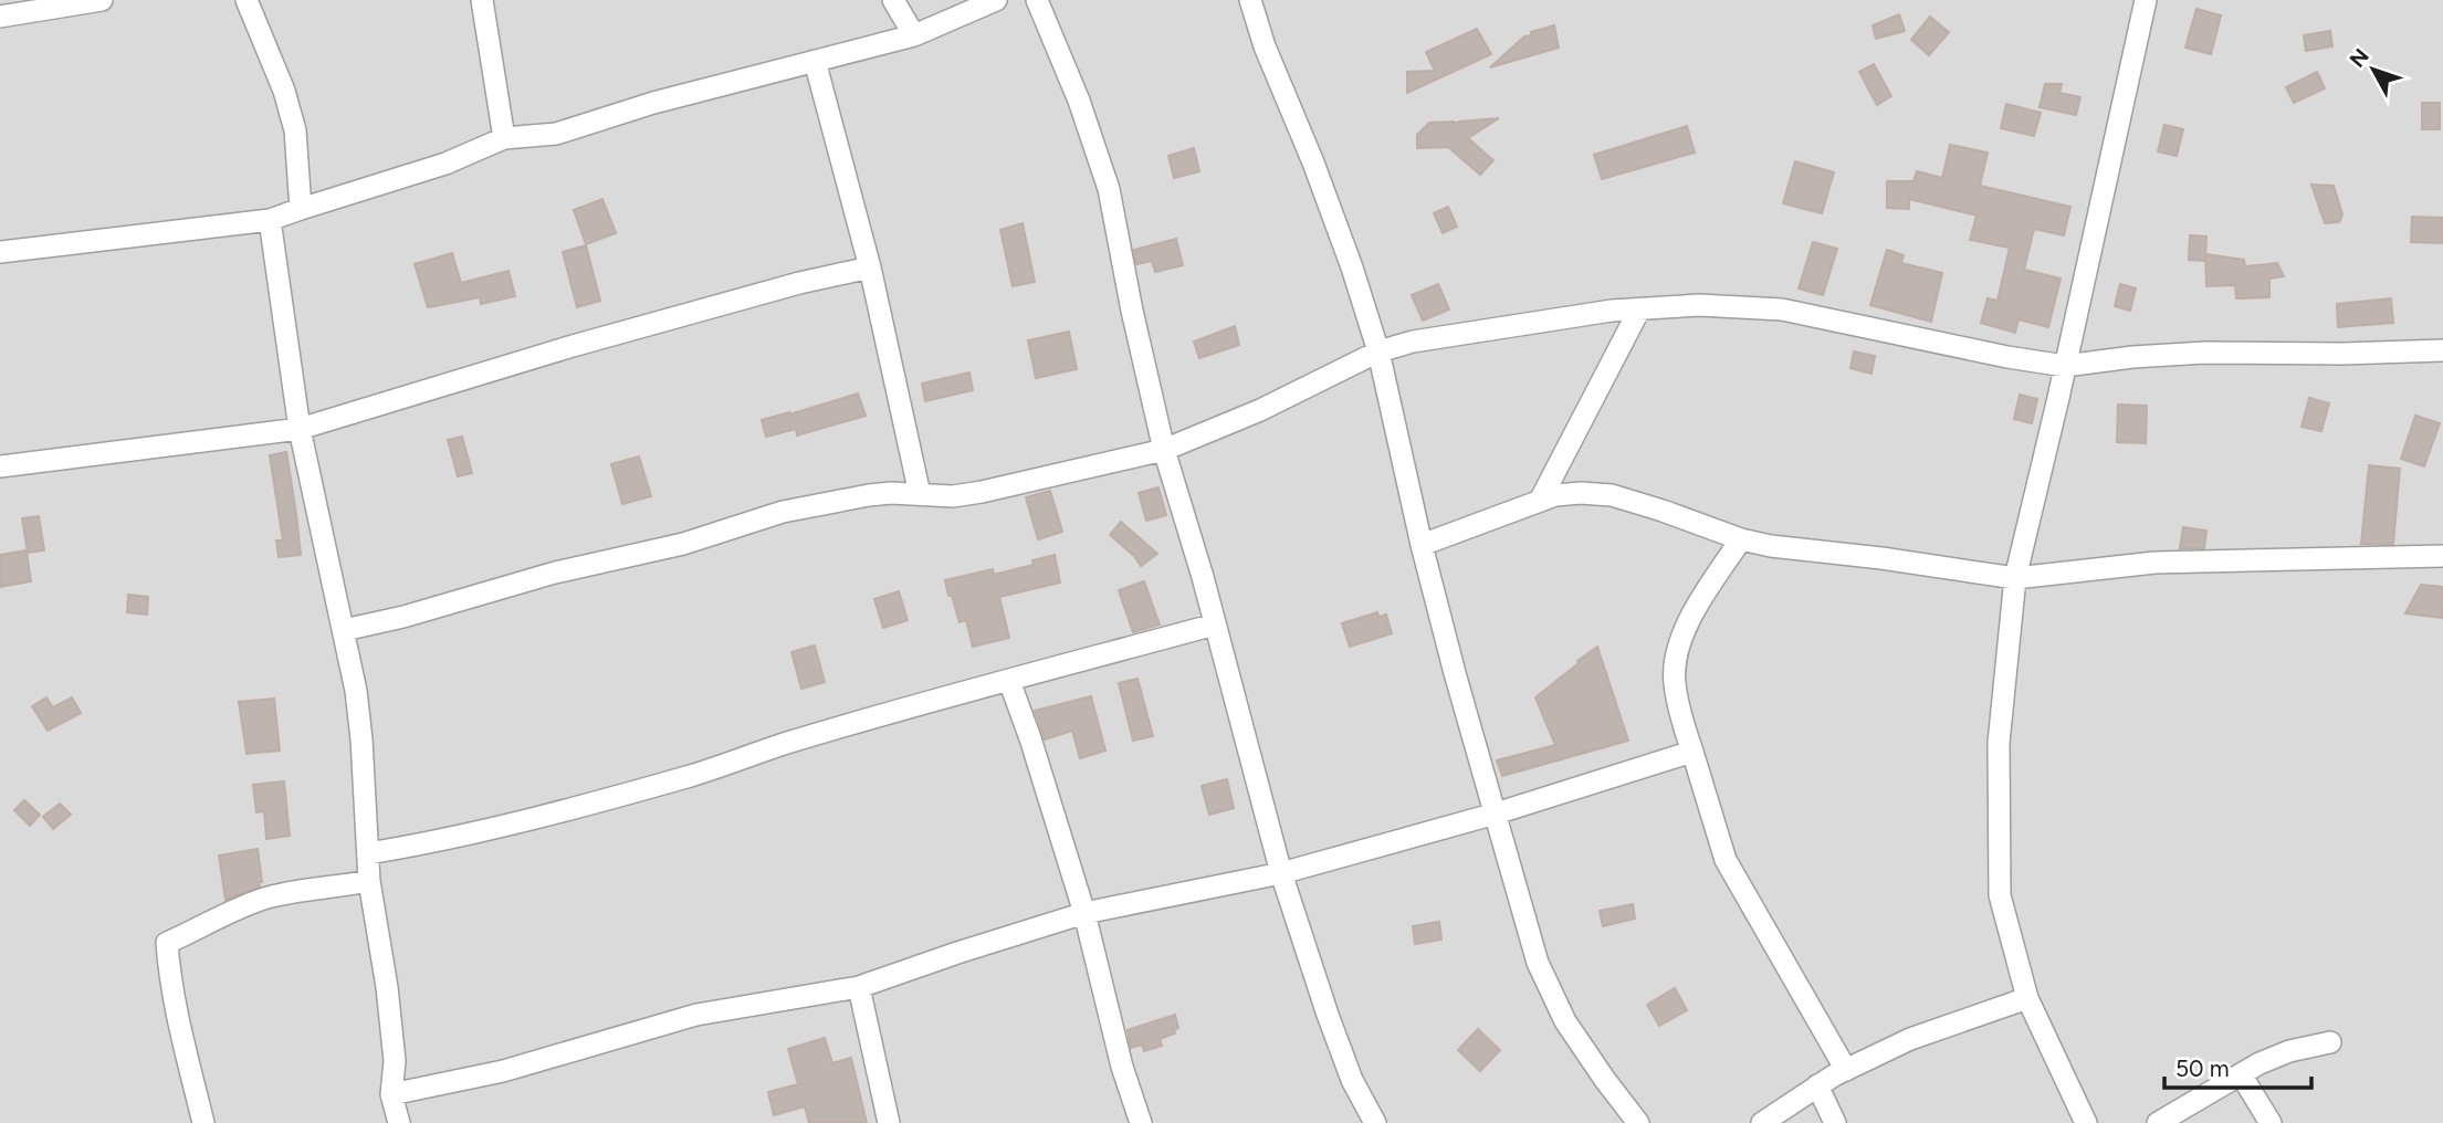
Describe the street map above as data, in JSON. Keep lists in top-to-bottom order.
{
  "scale_bar": "50 m",
  "north": "top left"
}
